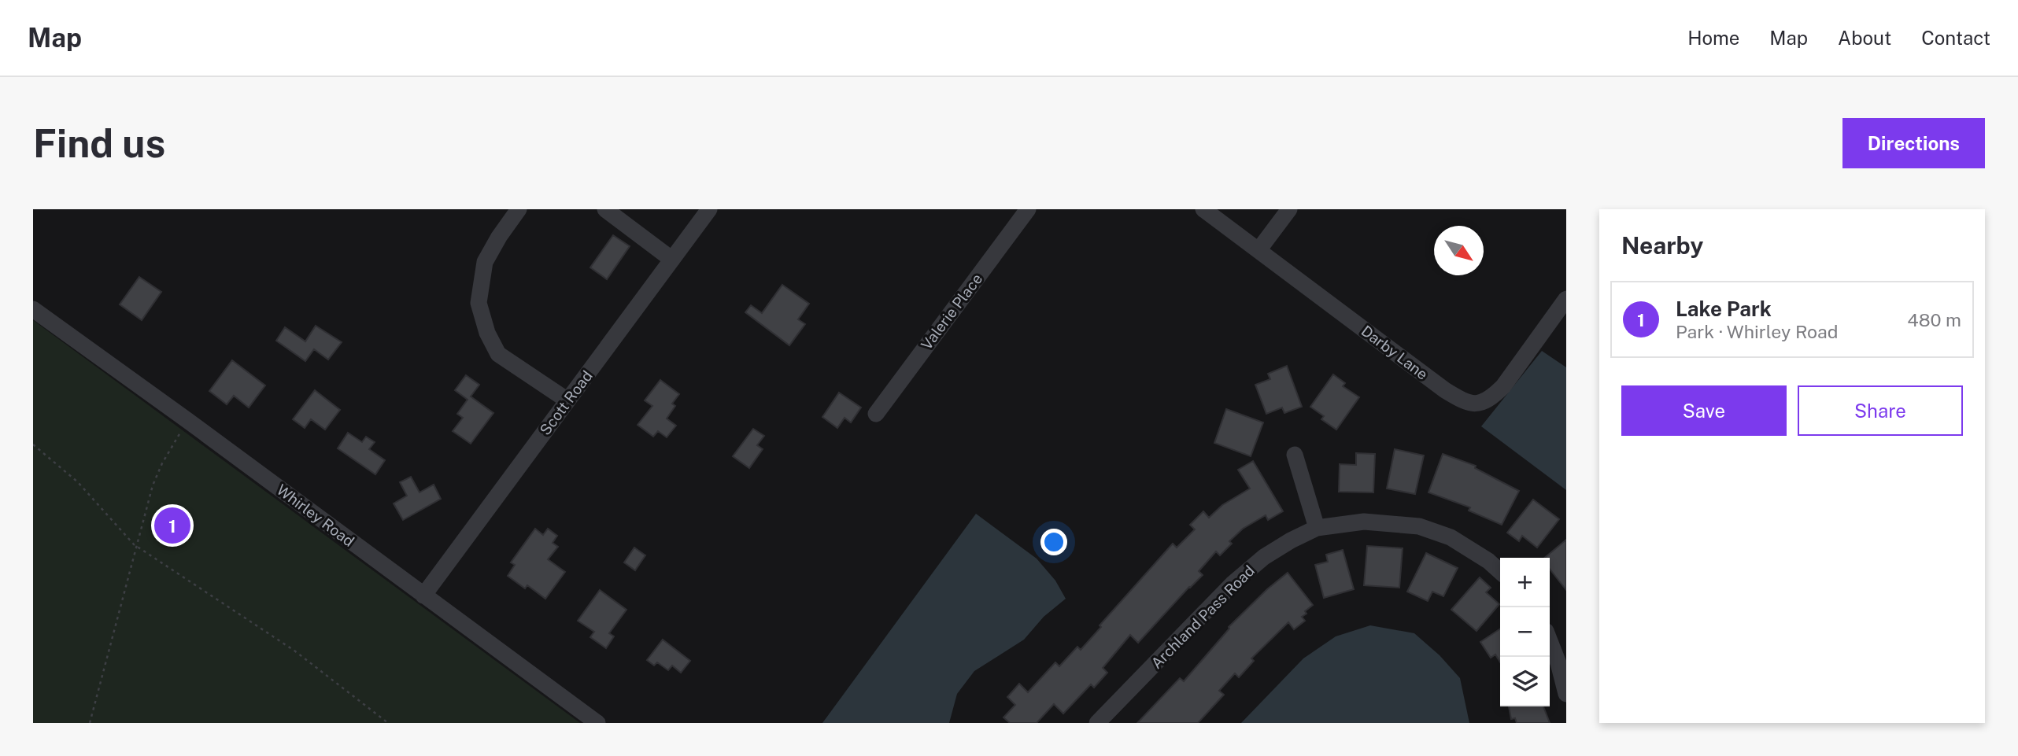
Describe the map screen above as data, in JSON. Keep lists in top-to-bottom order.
{
  "streets": {
    "street": [
      "Valerie Place",
      "Darby Lane",
      "Scott Road",
      "Whirley Road",
      "Archland Pass Road"
    ]
  },
  "crossings": [
    ["Scott Road", "Whirley Road"]
  ],
  "north": "bottom right",
  "page": {
    "header": "Map",
    "nav": [
      "Home",
      "Map",
      "About",
      "Contact"
    ],
    "buttons": [
      "Directions",
      ["Save", "Share"]
    ],
    "title": "Find us",
    "heading": "Nearby",
    "list": [
      {
        "mark": "1",
        "name": "Lake Park",
        "note": "Park · Whirley Road",
        "value": "480 m"
      }
    ],
    "pins": "1",
    "map_buttons": ["+", "−"]
  }
}
